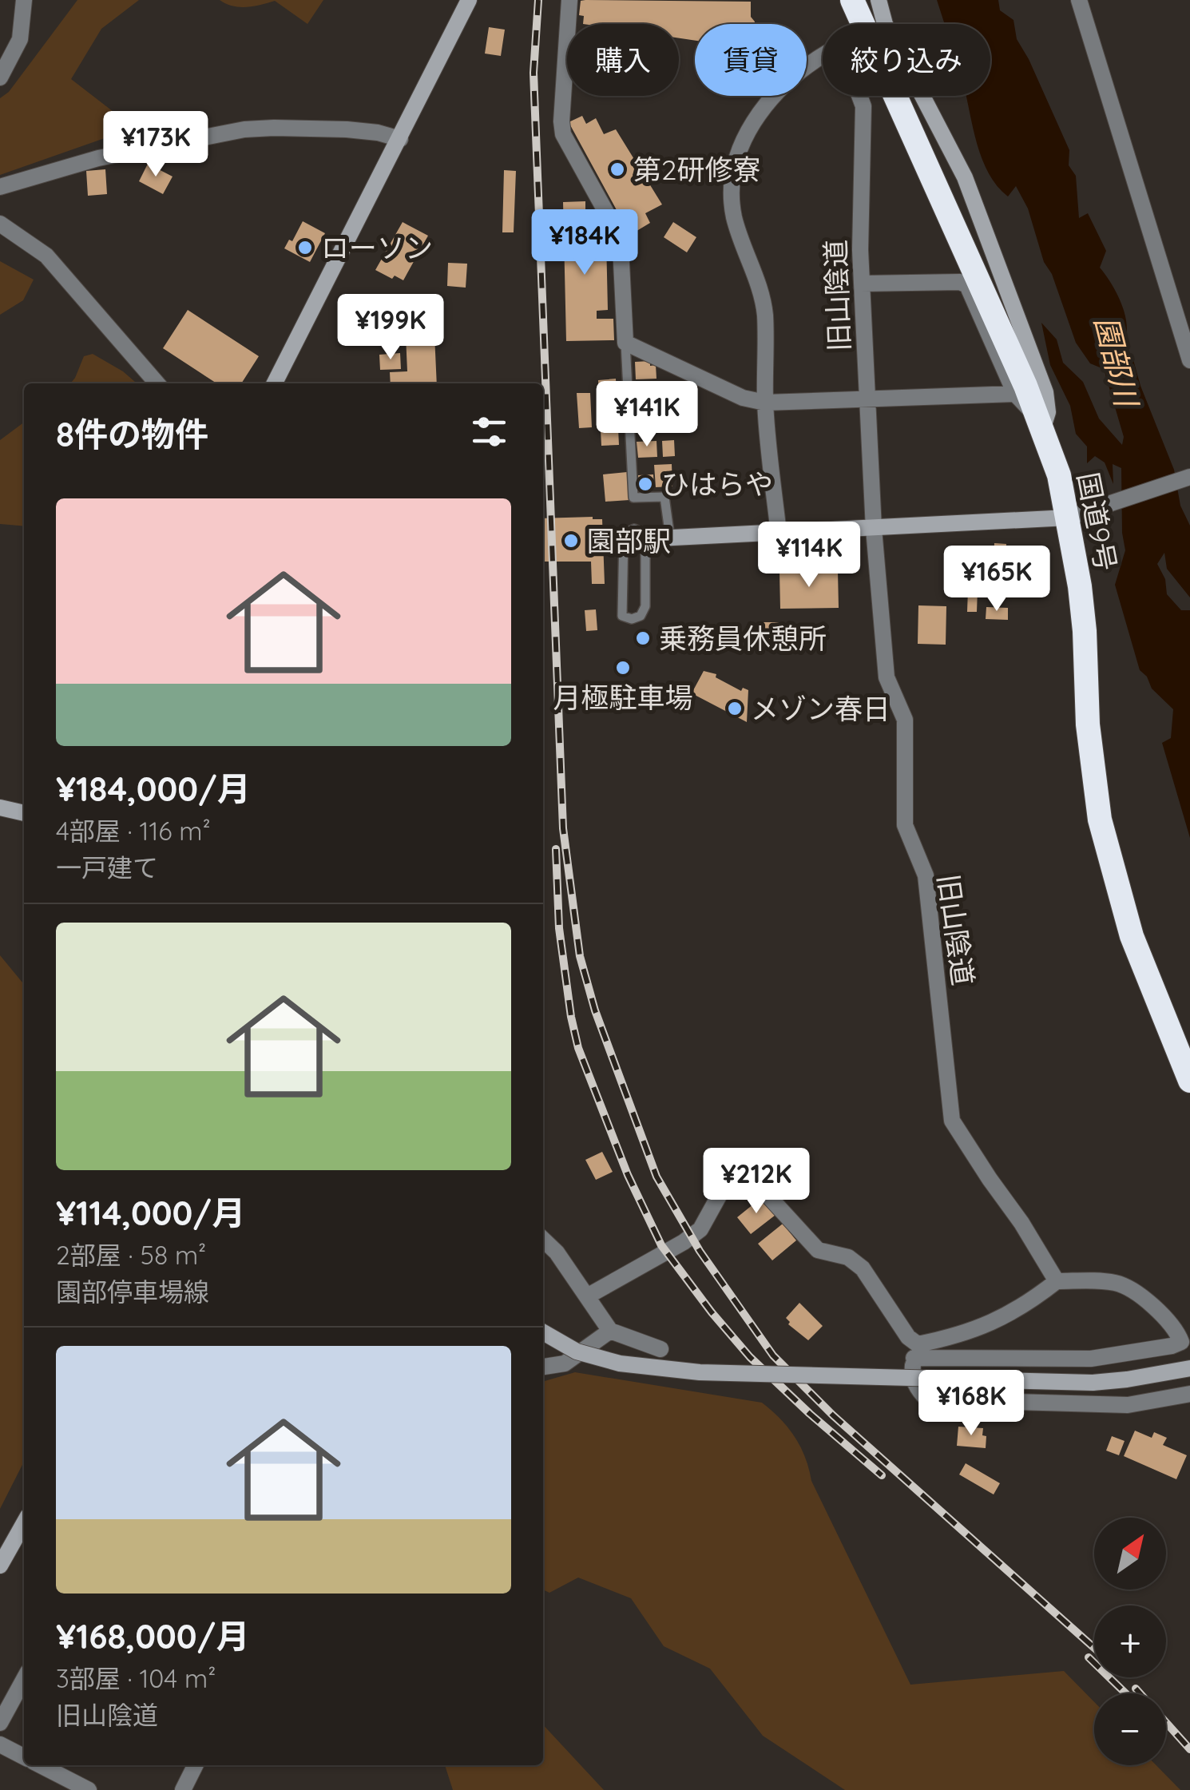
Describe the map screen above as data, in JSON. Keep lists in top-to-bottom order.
{
  "streets": {
    "highway": ["国道9号"],
    "street": ["旧山陰道"]
  },
  "water": ["園部川"],
  "places": [
    "第2研修寮",
    "ローソン",
    "ひはらや",
    "園部駅",
    "乗務員休憩所",
    "月極駐車場",
    "メゾン春日"
  ],
  "north": "top right",
  "page": {
    "chip": ["購入", "賃貸", "絞り込み"],
    "price": [
      "¥173K",
      "¥184K",
      "¥199K",
      "¥141K",
      "¥114K",
      "¥165K",
      "¥212K",
      "¥168K"
    ],
    "heading": "8件の物件",
    "list": [
      {
        "name": "¥184,000/月",
        "note": "4部屋 · 116 m² · 一戸建て"
      },
      {
        "name": "¥114,000/月",
        "note": "2部屋 · 58 m² · 園部停車場線"
      },
      {
        "name": "¥168,000/月",
        "note": "3部屋 · 104 m² · 旧山陰道"
      }
    ],
    "map_buttons": ["+", "−"]
  }
}
